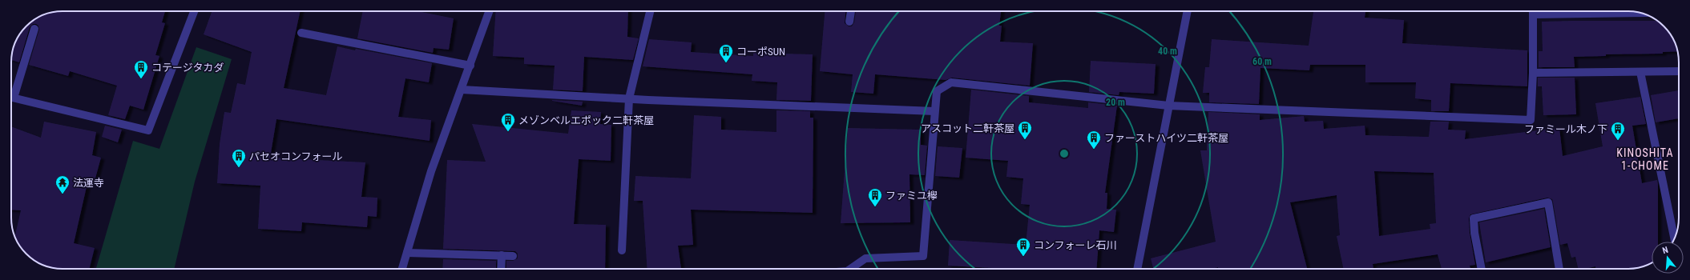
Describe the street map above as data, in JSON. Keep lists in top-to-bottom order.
{
  "districts": ["KINOSHITA 1-CHOME"],
  "places": {
    "building": [
      "コーポSUN",
      "コテージタカダ",
      "メゾンベルエポック二軒茶屋",
      "アスコット二軒茶屋",
      "ファミール木ノ下",
      "ファーストハイツ二軒茶屋",
      "パセオコンフォール",
      "ファミユ欅",
      "コンフォーレ石川"
    ],
    "temple": ["法運寺"]
  },
  "north": "top",
  "rings": ["40 m", "60 m", "20 m"]
}
